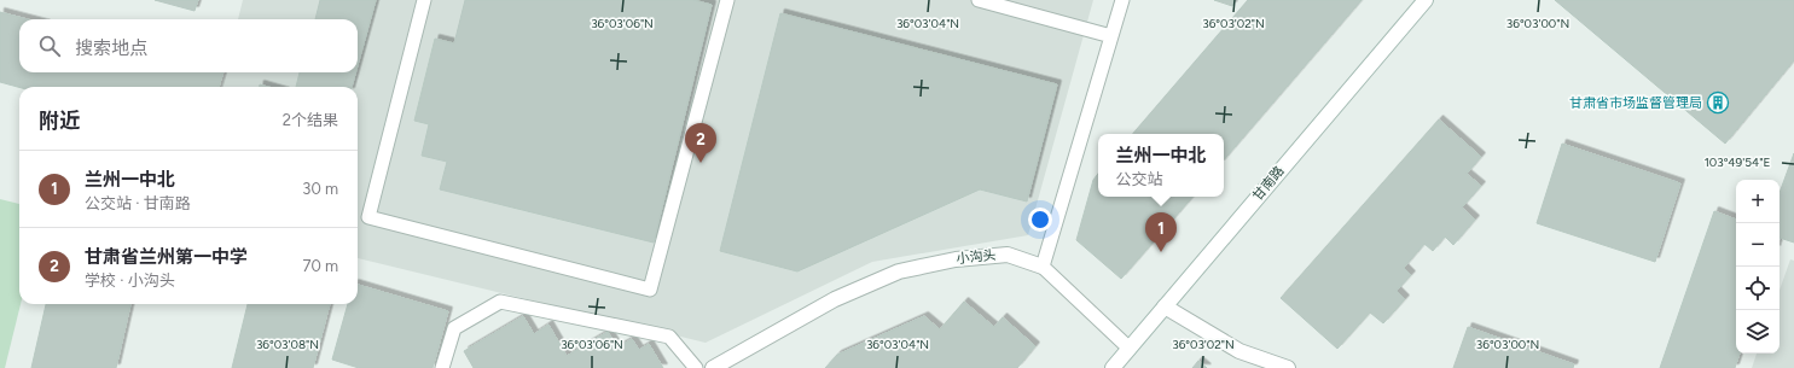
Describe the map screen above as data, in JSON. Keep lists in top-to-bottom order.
{
  "streets": {
    "street": ["甘南路", "小沟头"]
  },
  "places": {
    "building": ["甘肃省市场监督管理局"]
  },
  "page": {
    "search": "搜索地点",
    "heading": ["附近", "2个结果"],
    "pins": ["2", "1"],
    "popup": ["兰州一中北", "公交站"],
    "list": [
      {
        "mark": "1",
        "name": "兰州一中北",
        "note": "公交站 · 甘南路",
        "value": "30 m"
      },
      {
        "mark": "2",
        "name": "甘肃省兰州第一中学",
        "note": "学校 · 小沟头",
        "value": "70 m"
      }
    ],
    "map_buttons": ["+", "−"]
  },
  "coordinates": [
    "36°03'06\"N",
    "36°03'04\"N",
    "36°03'02\"N",
    "36°03'00\"N",
    "103°49'54\"E",
    "36°03'08\"N"
  ]
}
